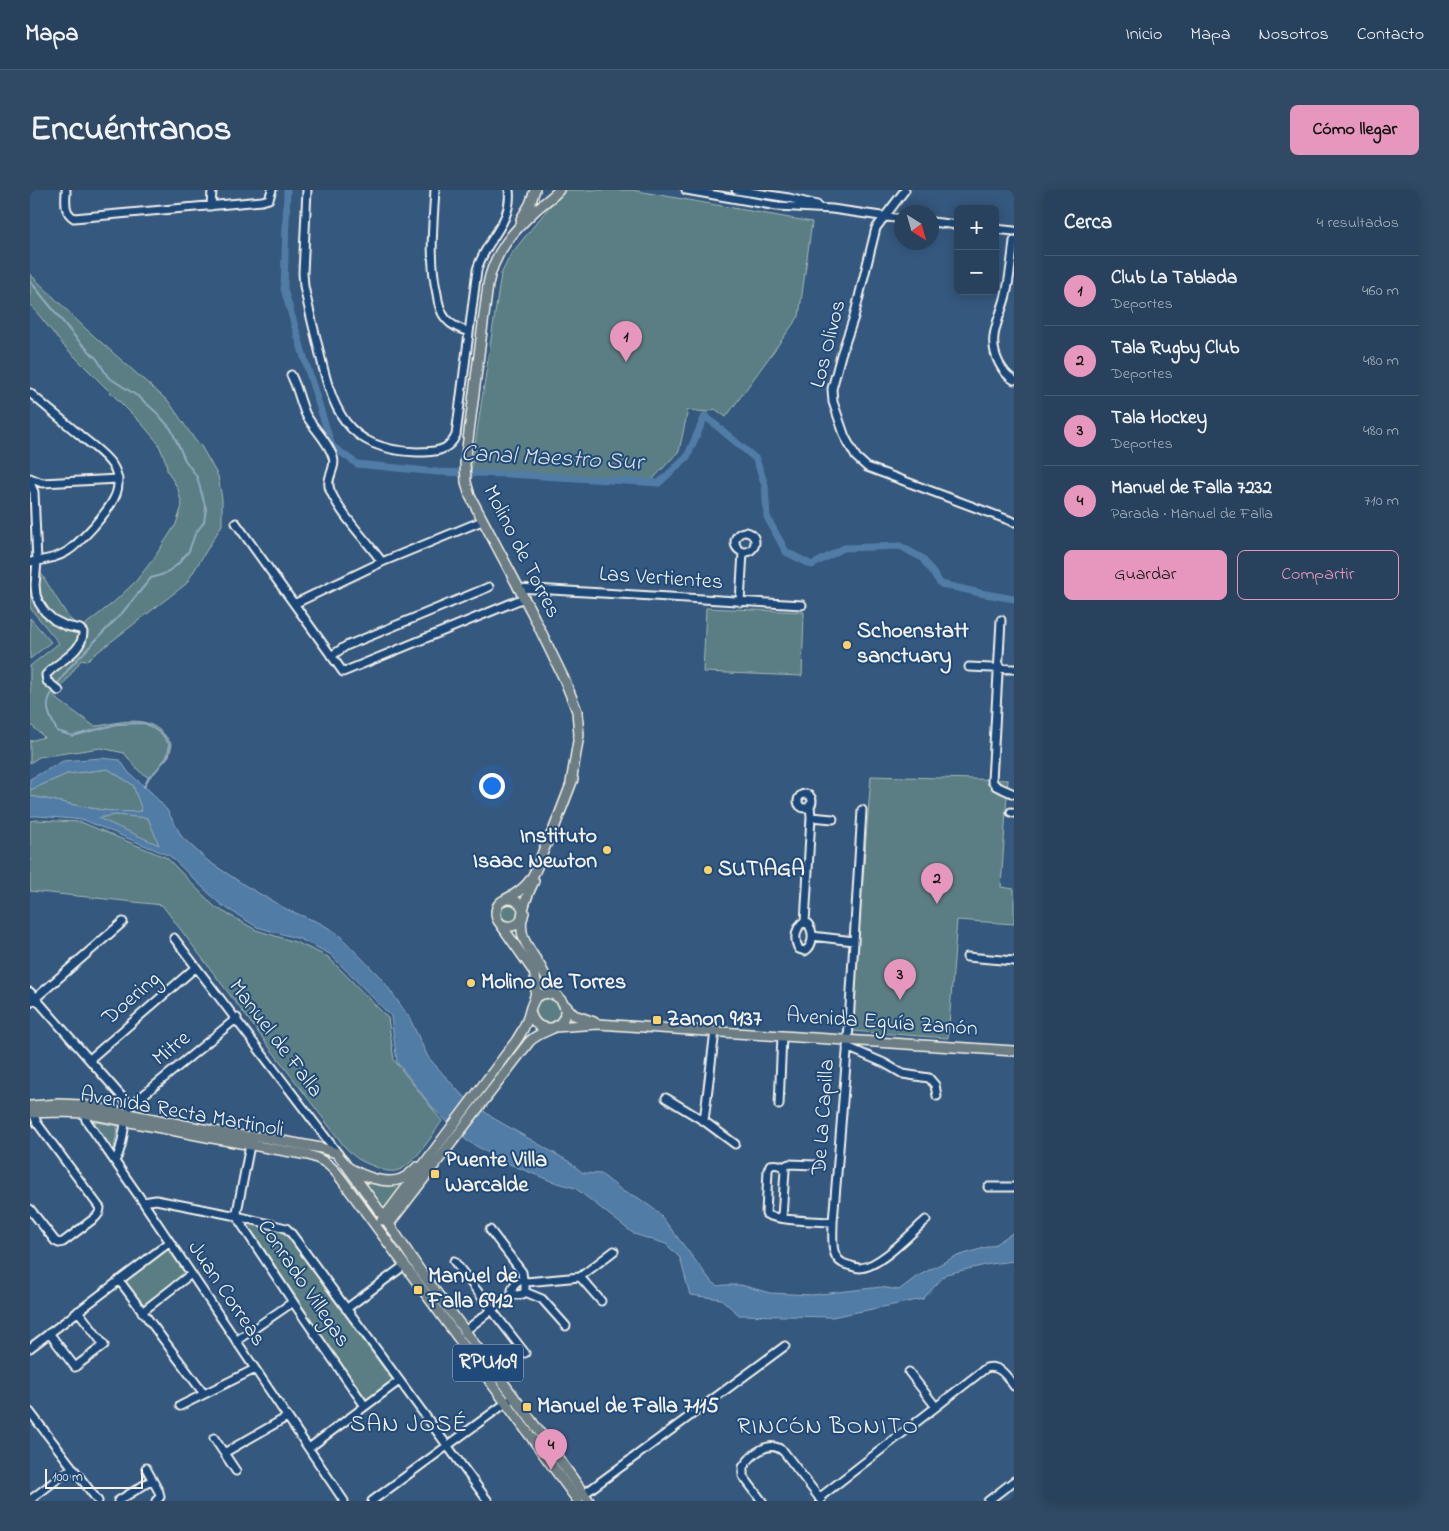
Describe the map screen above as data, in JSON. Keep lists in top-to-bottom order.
{
  "streets": {
    "main road": [
      "Molino de Torres",
      "Avenida Eguía Zanón",
      "Manuel de Falla",
      "Avenida Recta Martinoli",
      "RPU109"
    ],
    "street": [
      "Los Olivos",
      "Las Vertientes",
      "Doering",
      "Mitre",
      "De La Capilla",
      "Conrado Villegas",
      "Juan Correas"
    ]
  },
  "crossings": [
    ["Molino de Torres", "Las Vertientes"],
    ["Molino de Torres", "Avenida Eguía Zanón"],
    ["Doering", "Manuel de Falla"],
    ["Avenida Eguía Zanón", "De La Capilla"],
    ["Manuel de Falla", "Mitre"],
    ["Manuel de Falla", "Avenida Recta Martinoli"],
    ["Mitre", "Avenida Recta Martinoli"],
    ["Avenida Recta Martinoli", "Conrado Villegas"],
    ["Avenida Recta Martinoli", "Juan Correas"]
  ],
  "districts": ["SAN JOSÉ", "RINCÓN BONITO"],
  "water": ["Canal Maestro Sur"],
  "places": {
    "other": [
      "Schoenstatt sanctuary",
      "Instituto Isaac Newton",
      "SUTIAGA",
      "Molino de Torres"
    ],
    "transit": [
      "Zanon 9137",
      "Puente Villa Warcalde",
      "Manuel de Falla 6912",
      "Manuel de Falla 7115"
    ]
  },
  "scale_bar": "100 m",
  "north": "bottom right",
  "page": {
    "header": "Mapa",
    "nav": [
      "Inicio",
      "Mapa",
      "Nosotros",
      "Contacto"
    ],
    "title": "Encuéntranos",
    "buttons": [
      "Cómo llegar",
      ["Guardar", "Compartir"]
    ],
    "heading": ["Cerca", "4 resultados"],
    "map_buttons": ["+", "−"],
    "list": [
      {
        "mark": "1",
        "name": "Club La Tablada",
        "note": "Deportes",
        "value": "460 m"
      },
      {
        "mark": "2",
        "name": "Tala Rugby Club",
        "note": "Deportes",
        "value": "480 m"
      },
      {
        "mark": "3",
        "name": "Tala Hockey",
        "note": "Deportes",
        "value": "480 m"
      },
      {
        "mark": "4",
        "name": "Manuel de Falla 7232",
        "note": "Parada · Manuel de Falla",
        "value": "710 m"
      }
    ],
    "pins": [
      "1",
      "2",
      "3",
      "4"
    ],
    "scale": "100 m"
  }
}
